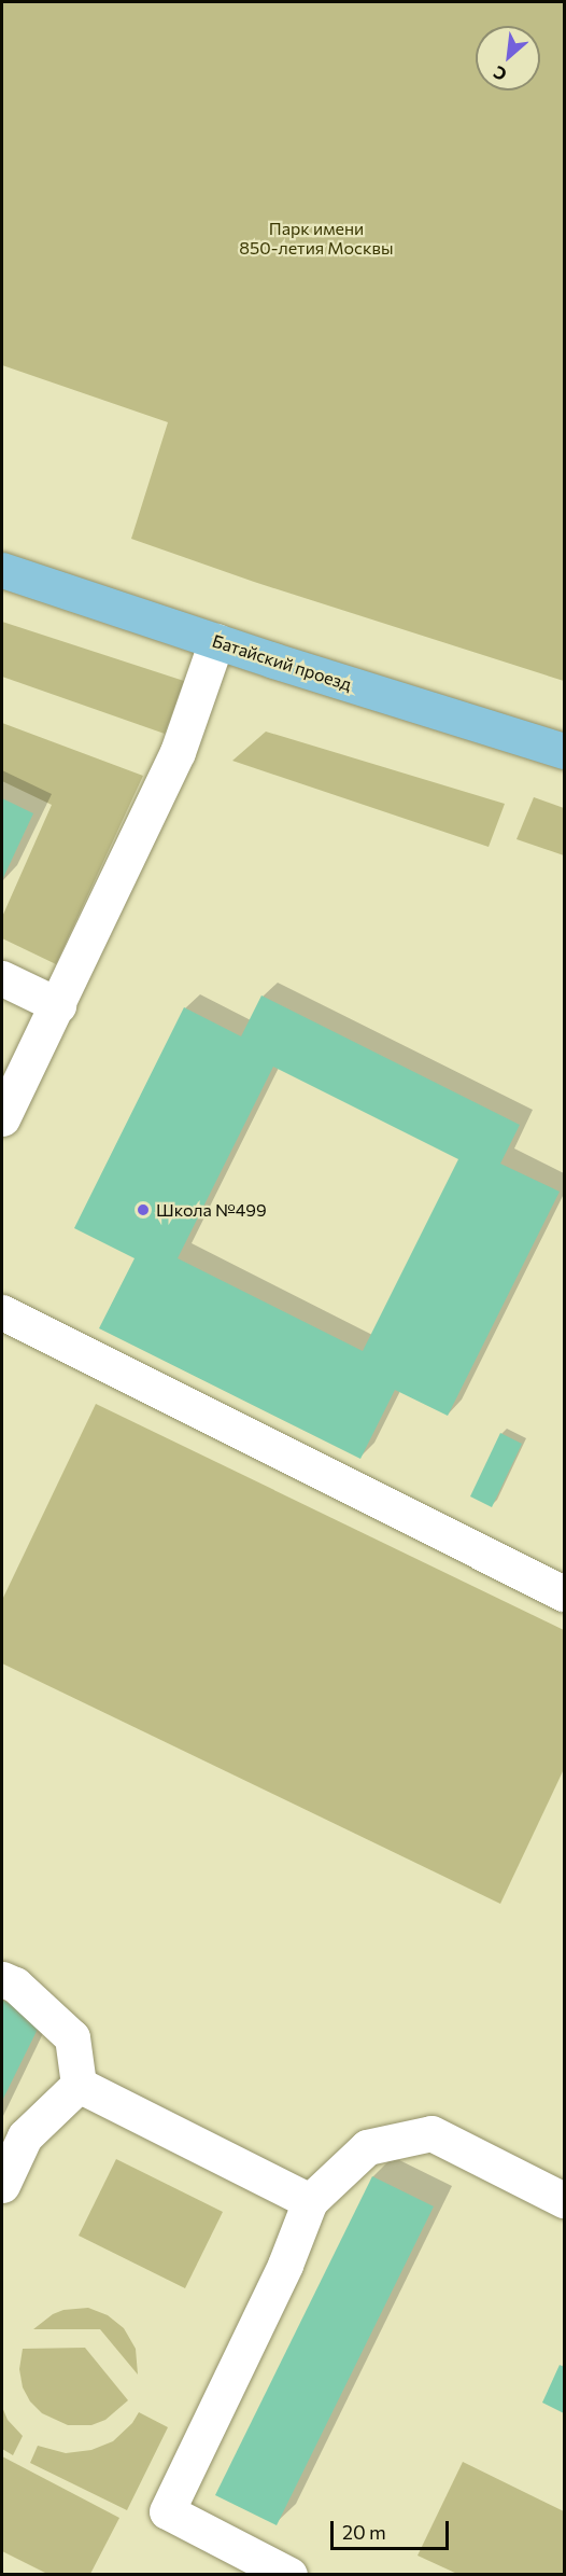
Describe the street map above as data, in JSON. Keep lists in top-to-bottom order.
{
  "streets": {
    "main road": ["Батайский проезд"]
  },
  "parks": ["Парк имени 850-летия Москвы"],
  "places": ["Школа №499"],
  "scale_bar": "20 m",
  "north": "bottom left"
}
